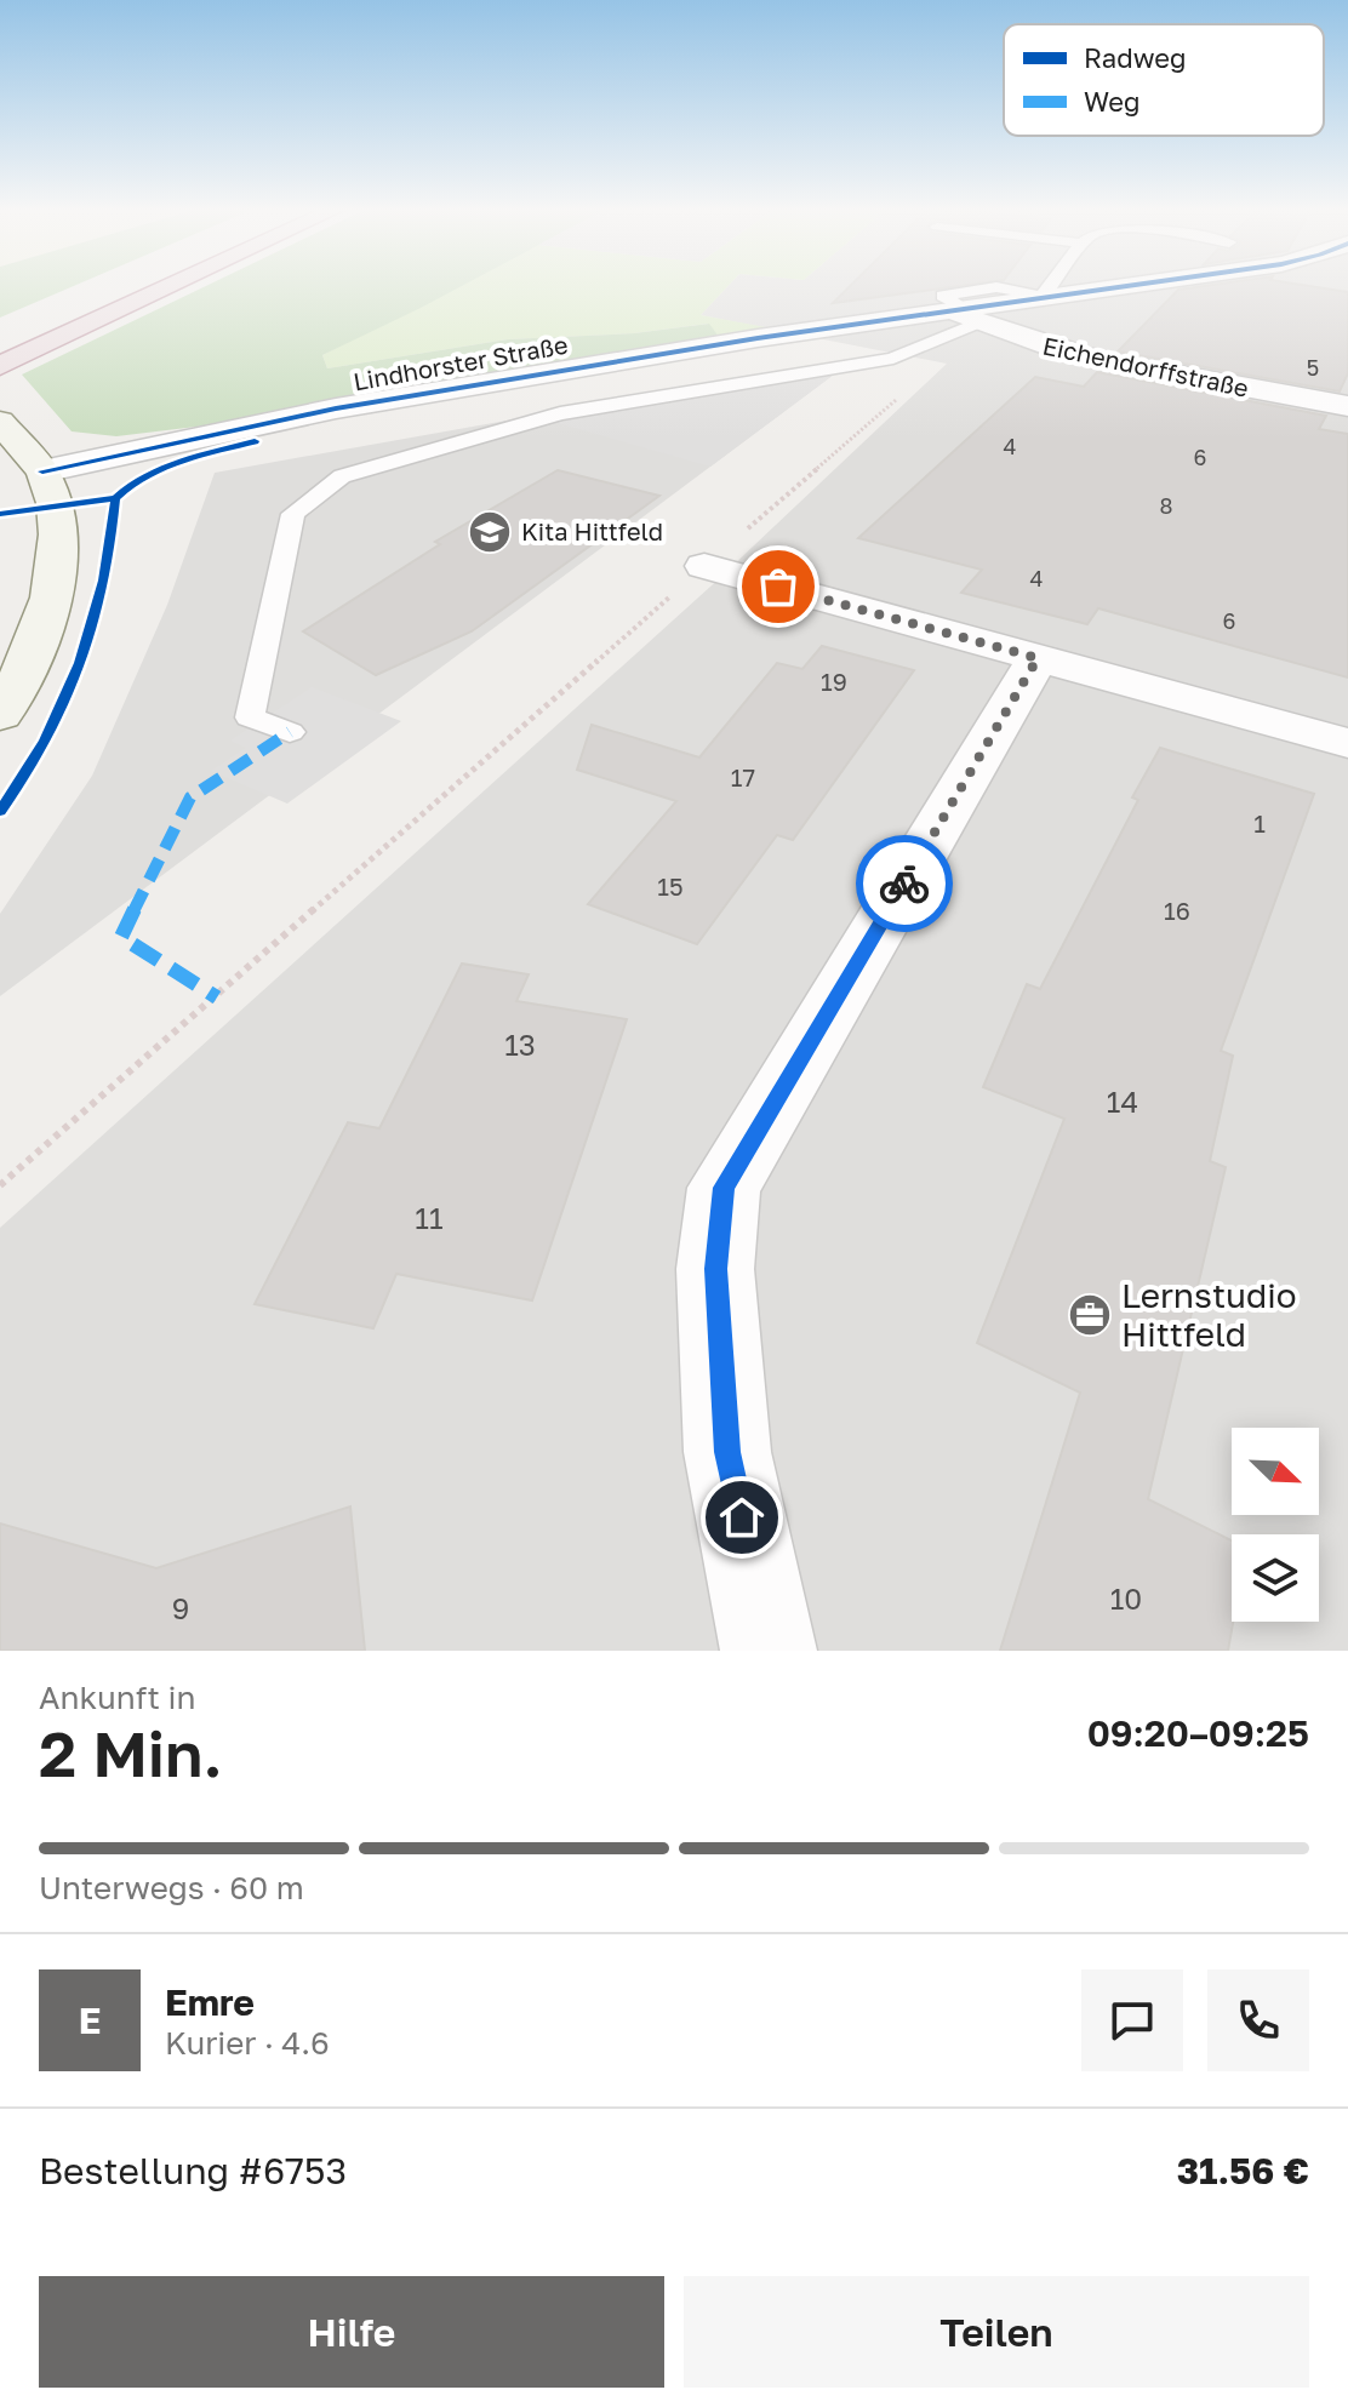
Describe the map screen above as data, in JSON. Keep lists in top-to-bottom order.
{
  "streets": {
    "street": ["Lindhorster Straße", "Eichendorffstraße"]
  },
  "crossings": [
    ["Lindhorster Straße", "Eichendorffstraße"]
  ],
  "places": {
    "school or university": ["Kita Hittfeld"],
    "office": ["Lernstudio Hittfeld"]
  },
  "house_numbers": [
    "5",
    "4",
    "6",
    "8",
    "4",
    "6",
    "19",
    "17",
    "1",
    "15",
    "16",
    "13",
    "14",
    "11",
    "10",
    "9"
  ],
  "legend": ["Radweg", "Weg"],
  "north": "bottom right",
  "page": {
    "heading": ["2 Min.", "Ankunft in", "09:20–09:25"],
    "panel": [
      "Emre",
      "Kurier · 4.6",
      "Bestellung #6753",
      "31.56 €"
    ],
    "bar": "Unterwegs · 60 m",
    "round": "E",
    "buttons": ["Hilfe", "Teilen"]
  }
}
